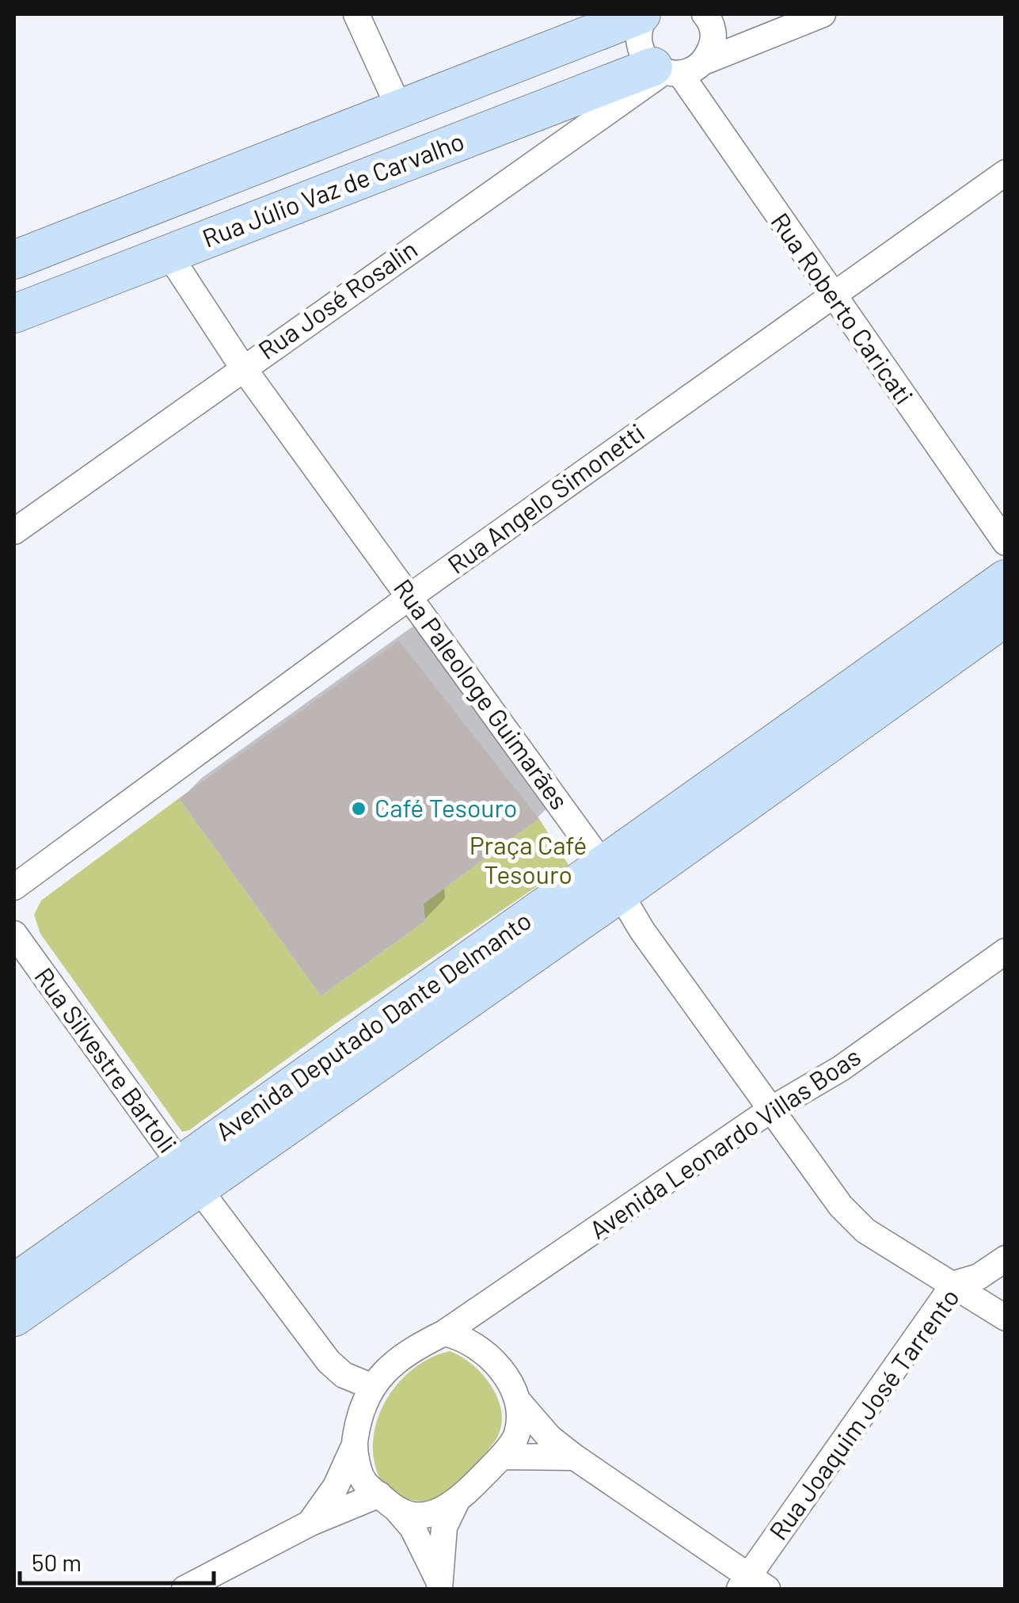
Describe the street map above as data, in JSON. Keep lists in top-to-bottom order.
{
  "streets": {
    "main road": ["Rua Júlio Vaz de Carvalho", "Avenida Deputado Dante Delmanto"],
    "street": [
      "Rua José Rosalin",
      "Rua Roberto Caricati",
      "Rua Angelo Simonetti",
      "Rua Paleologe Guimarães",
      "Rua Silvestre Bartoli",
      "Avenida Leonardo Villas Boas",
      "Rua Joaquim José Tarrento"
    ]
  },
  "crossings": [
    ["Rua Júlio Vaz de Carvalho", "Rua José Rosalin"],
    ["Rua Júlio Vaz de Carvalho", "Rua Roberto Caricati"],
    ["Rua Júlio Vaz de Carvalho", "Rua Paleologe Guimarães"],
    ["Rua José Rosalin", "Rua Roberto Caricati"],
    ["Rua José Rosalin", "Rua Paleologe Guimarães"],
    ["Rua Roberto Caricati", "Rua Angelo Simonetti"],
    ["Rua Angelo Simonetti", "Rua Paleologe Guimarães"],
    ["Rua Paleologe Guimarães", "Avenida Deputado Dante Delmanto"],
    ["Rua Paleologe Guimarães", "Avenida Leonardo Villas Boas"],
    ["Rua Paleologe Guimarães", "Rua Joaquim José Tarrento"],
    ["Avenida Deputado Dante Delmanto", "Rua Silvestre Bartoli"]
  ],
  "parks": ["Praça Café Tesouro"],
  "places": ["Café Tesouro"],
  "scale_bar": "50 m"
}
